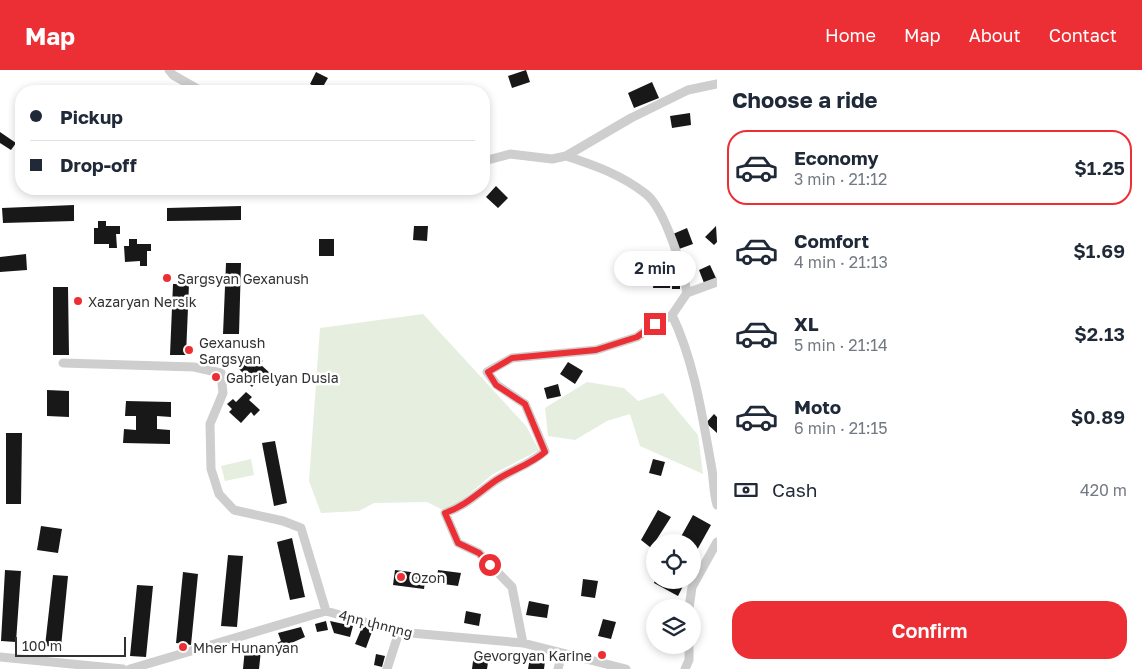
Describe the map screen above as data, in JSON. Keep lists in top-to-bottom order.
{
  "streets": {
    "street": ["4րդ փողոց"]
  },
  "places": [
    "Sargsyan Gexanush",
    "Xazaryan Nersik",
    "Gexanush Sargsyan",
    "Gabrielyan Dusia",
    "Ozon",
    "Mher Hunanyan",
    "Gevorgyan Karine"
  ],
  "scale_bar": "100 m",
  "page": {
    "header": "Map",
    "nav": [
      "Home",
      "Map",
      "About",
      "Contact"
    ],
    "heading": "Choose a ride",
    "banner": ["Pickup", "Drop-off"],
    "list": [
      {
        "name": "Economy",
        "note": "3 min · 21:12",
        "value": "$1.25"
      },
      {
        "name": "Comfort",
        "note": "4 min · 21:13",
        "value": "$1.69"
      },
      {
        "name": "XL",
        "note": "5 min · 21:14",
        "value": "$2.13"
      },
      {
        "name": "Moto",
        "note": "6 min · 21:15",
        "value": "$0.89"
      }
    ],
    "bubble": "2 min",
    "pay": ["Cash", "420 m"],
    "buttons": "Confirm",
    "scale": "100 m"
  }
}
